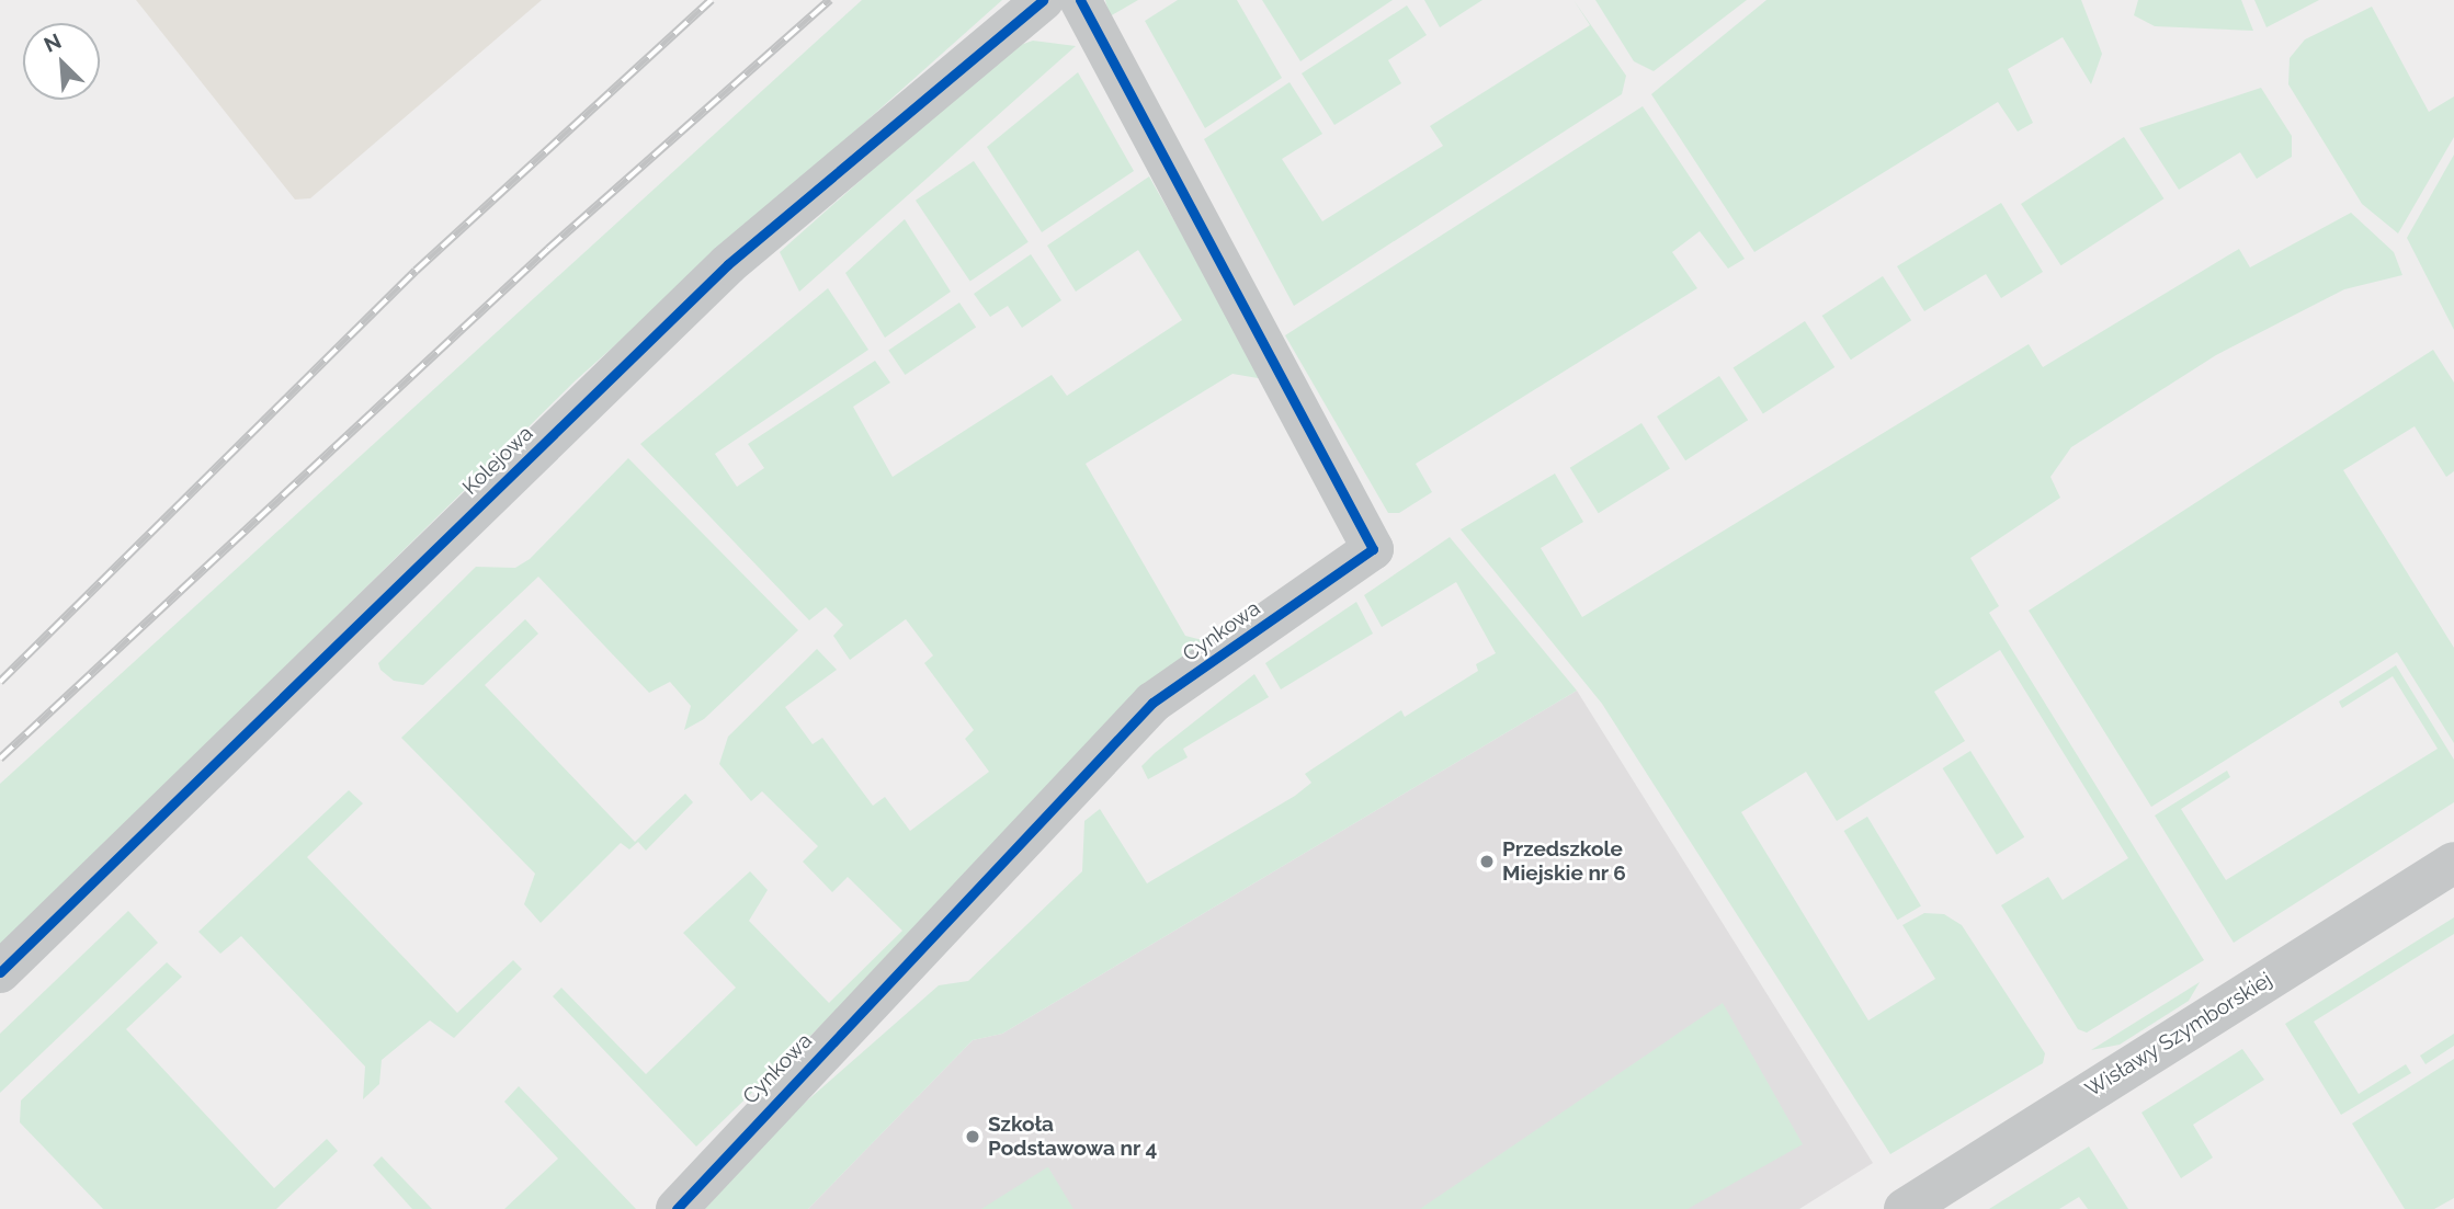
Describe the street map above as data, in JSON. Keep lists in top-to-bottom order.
{
  "streets": {
    "street": ["Kolejowa", "Cynkowa", "Wisławy Szymborskiej"]
  },
  "places": ["Przedszkole Miejskie nr 6", "Szkoła Podstawowa nr 4"],
  "north": "top left"
}
